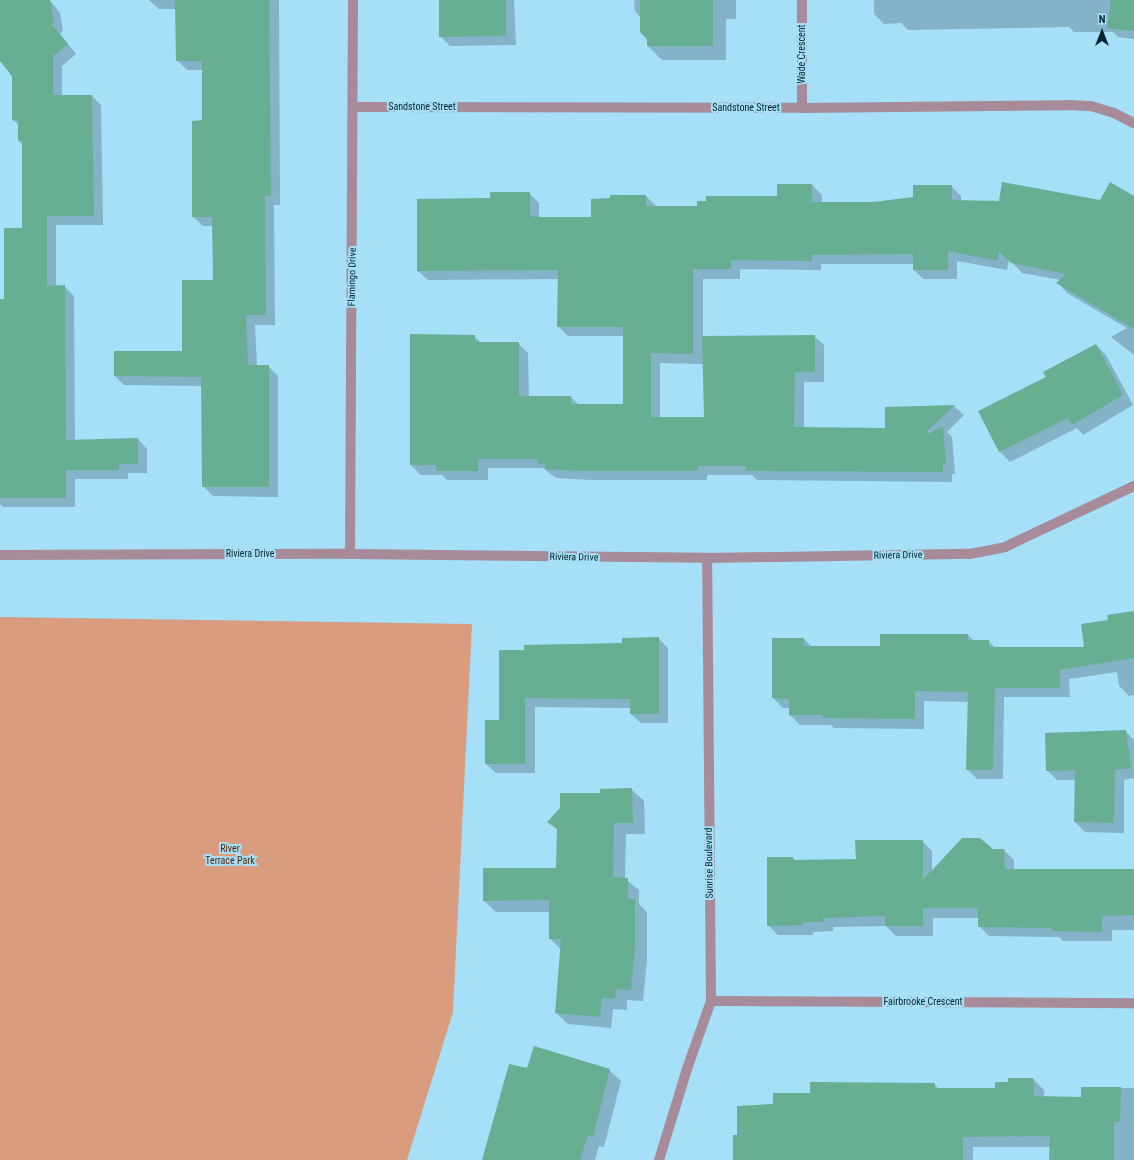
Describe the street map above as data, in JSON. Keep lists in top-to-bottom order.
{
  "streets": {
    "street": [
      "Wade Crescent",
      "Sandstone Street",
      "Flamingo Drive",
      "Riviera Drive",
      "Sunrise Boulevard",
      "Fairbrooke Crescent"
    ]
  },
  "crossings": [
    ["Wade Crescent", "Sandstone Street"],
    ["Sandstone Street", "Flamingo Drive"],
    ["Flamingo Drive", "Riviera Drive"],
    ["Riviera Drive", "Sunrise Boulevard"],
    ["Sunrise Boulevard", "Fairbrooke Crescent"]
  ],
  "parks": ["River Terrace Park"],
  "north": "top"
}
